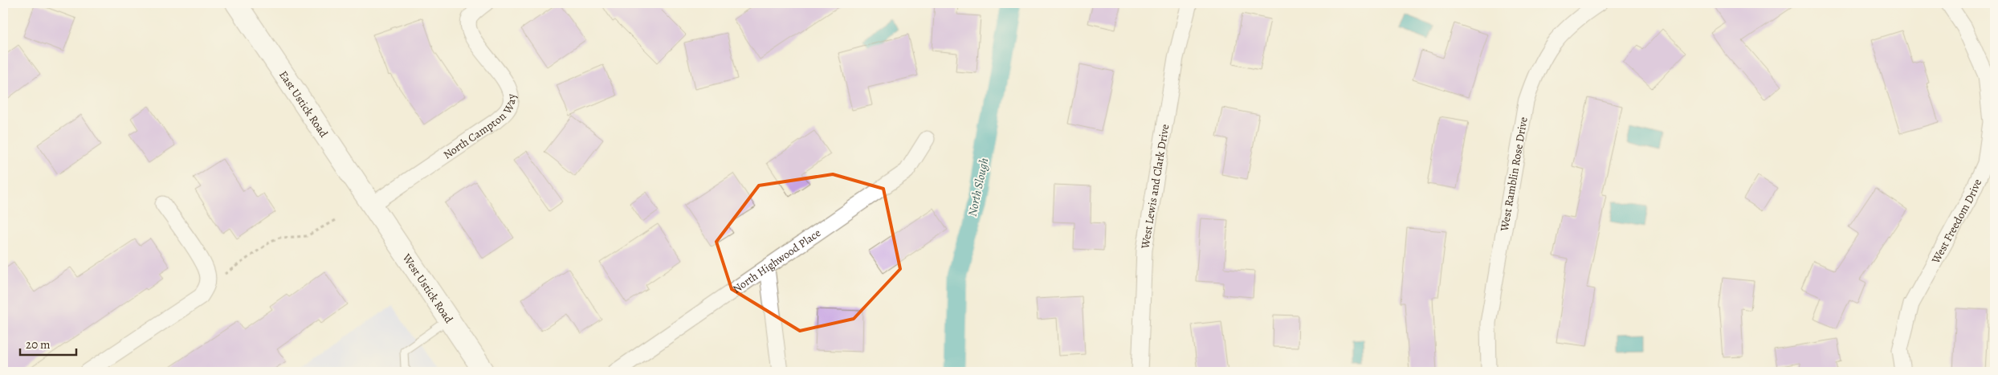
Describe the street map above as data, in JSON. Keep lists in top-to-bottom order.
{
  "streets": {
    "main road": ["East Ustick Road", "West Ustick Road"],
    "street": [
      "North Campton Way",
      "West Ramblin Rose Drive",
      "West Lewis and Clark Drive",
      "West Freedom Drive",
      "North Highwood Place"
    ]
  },
  "crossings": [
    ["East Ustick Road", "North Campton Way"],
    ["East Ustick Road", "West Ustick Road"],
    ["North Campton Way", "West Ustick Road"]
  ],
  "water": ["North Slough"],
  "scale_bar": "20 m"
}
